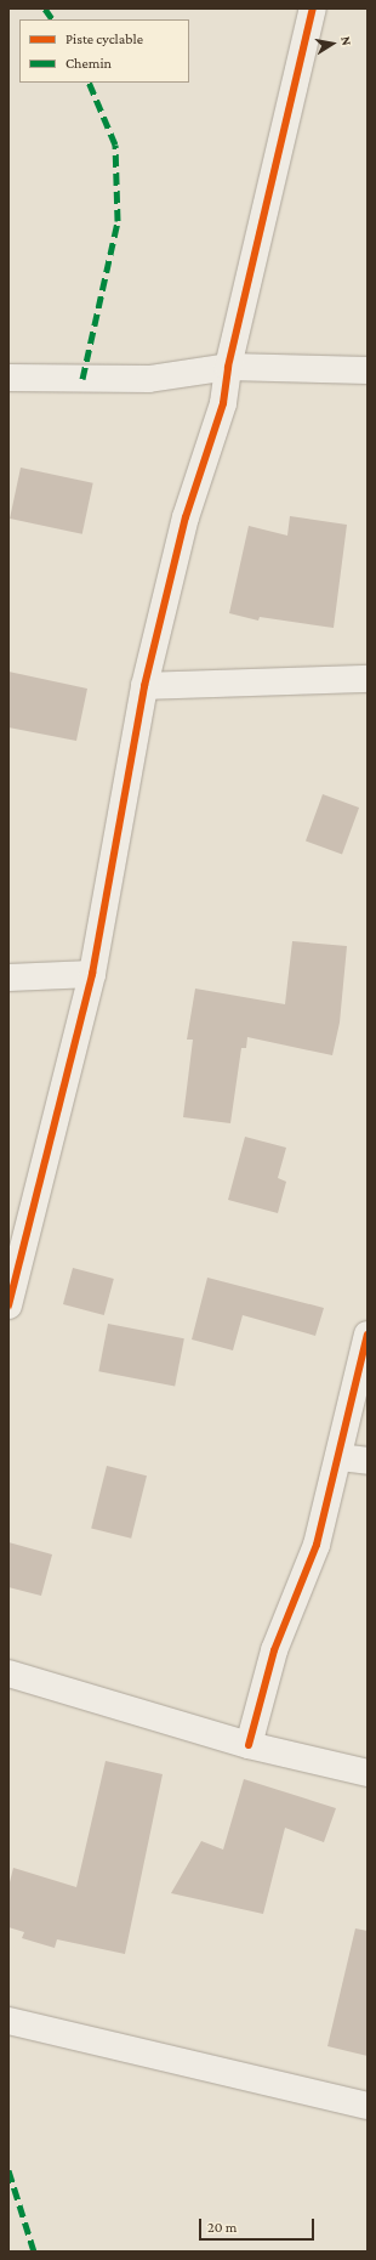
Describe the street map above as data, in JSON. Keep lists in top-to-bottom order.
{
  "legend": ["Piste cyclable", "Chemin"],
  "scale_bar": "20 m",
  "north": "right"
}
